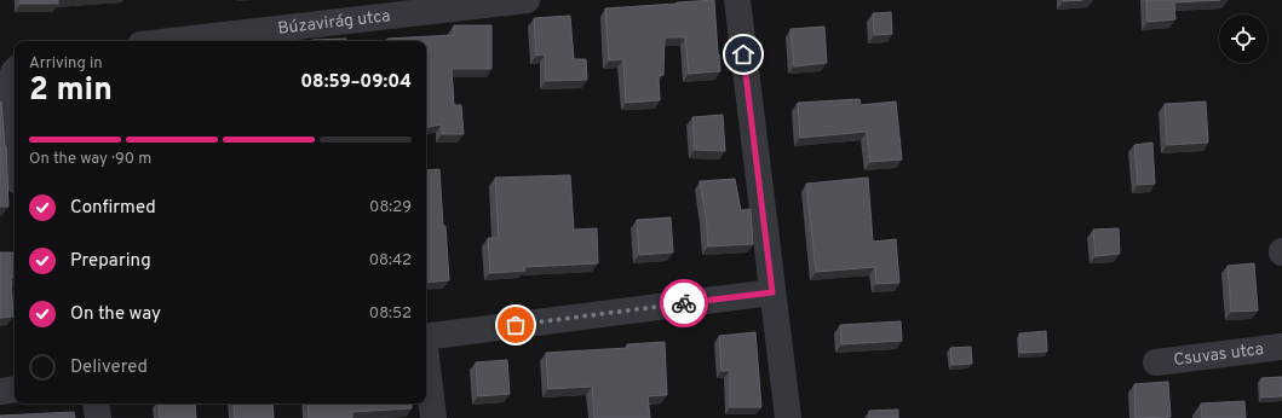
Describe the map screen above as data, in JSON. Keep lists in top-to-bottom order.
{
  "streets": {
    "street": ["Búzavirág utca", "Csuvas utca"]
  },
  "page": {
    "heading": ["2 min", "Arriving in", "08:59–09:04"],
    "bar": "On the way · 90 m",
    "list": [
      ["Confirmed", "08:29"],
      ["Preparing", "08:42"],
      ["On the way", "08:52"],
      "Delivered"
    ]
  }
}
